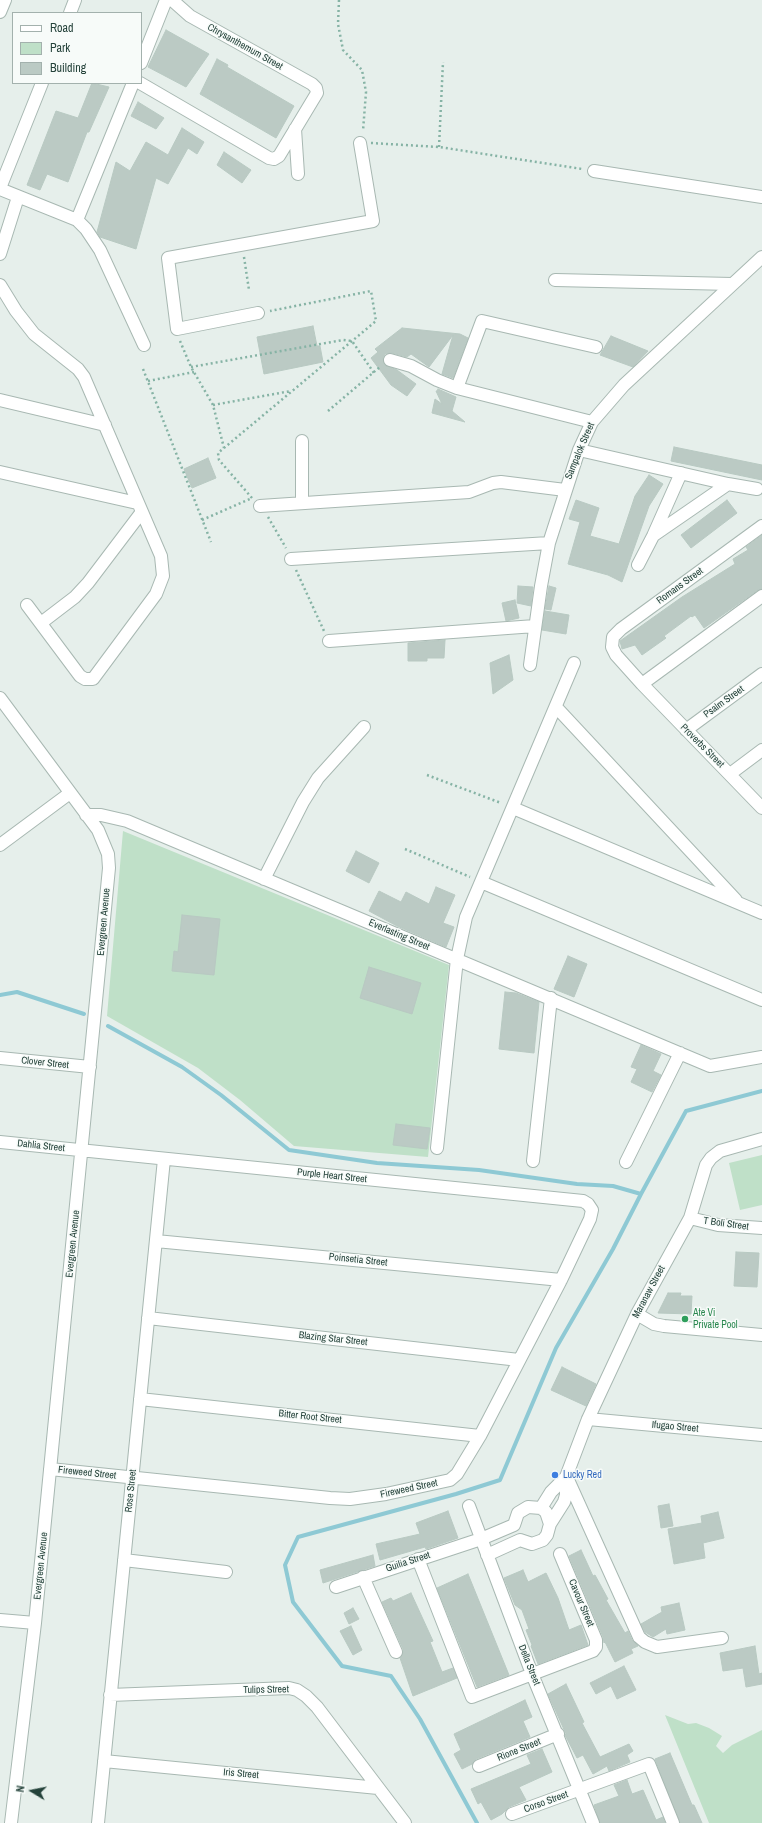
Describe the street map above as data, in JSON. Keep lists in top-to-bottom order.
{
  "streets": {
    "street": [
      "Chrysanthemum Street",
      "Sampalok Street",
      "Romans Street",
      "Psalm Street",
      "Proverbs Street",
      "Evergreen Avenue",
      "Everlasting Street",
      "Clover Street",
      "Dahlia Street",
      "Purple Heart Street",
      "T Boli Street",
      "Poinsetia Street",
      "Maranaw Street",
      "Blazing Star Street",
      "Bitter Root Street",
      "Ifugao Street",
      "Fireweed Street",
      "Rose Street",
      "Guilia Street",
      "Cavour Street",
      "Della Street",
      "Tulips Street",
      "Rione Street",
      "Iris Street",
      "Corso Street"
    ]
  },
  "crossings": [
    ["Romans Street", "Proverbs Street"],
    ["Psalm Street", "Proverbs Street"],
    ["Evergreen Avenue", "Everlasting Street"],
    ["Evergreen Avenue", "Clover Street"],
    ["Evergreen Avenue", "Dahlia Street"],
    ["Evergreen Avenue", "Purple Heart Street"],
    ["Evergreen Avenue", "Fireweed Street"],
    ["Dahlia Street", "Purple Heart Street"],
    ["Purple Heart Street", "Fireweed Street"],
    ["Purple Heart Street", "Rose Street"],
    ["T Boli Street", "Maranaw Street"],
    ["Poinsetia Street", "Fireweed Street"],
    ["Poinsetia Street", "Rose Street"],
    ["Maranaw Street", "Ifugao Street"],
    ["Maranaw Street", "Della Street"],
    ["Blazing Star Street", "Fireweed Street"],
    ["Blazing Star Street", "Rose Street"],
    ["Bitter Root Street", "Fireweed Street"],
    ["Bitter Root Street", "Rose Street"],
    ["Fireweed Street", "Rose Street"],
    ["Rose Street", "Tulips Street"],
    ["Rose Street", "Iris Street"],
    ["Guilia Street", "Della Street"],
    ["Cavour Street", "Della Street"],
    ["Della Street", "Rione Street"],
    ["Della Street", "Corso Street"],
    ["Tulips Street", "Iris Street"]
  ],
  "places": ["Ate Vi Private Pool", "Lucky Red"],
  "legend": ["Road", "Park", "Building"],
  "north": "left"
}
